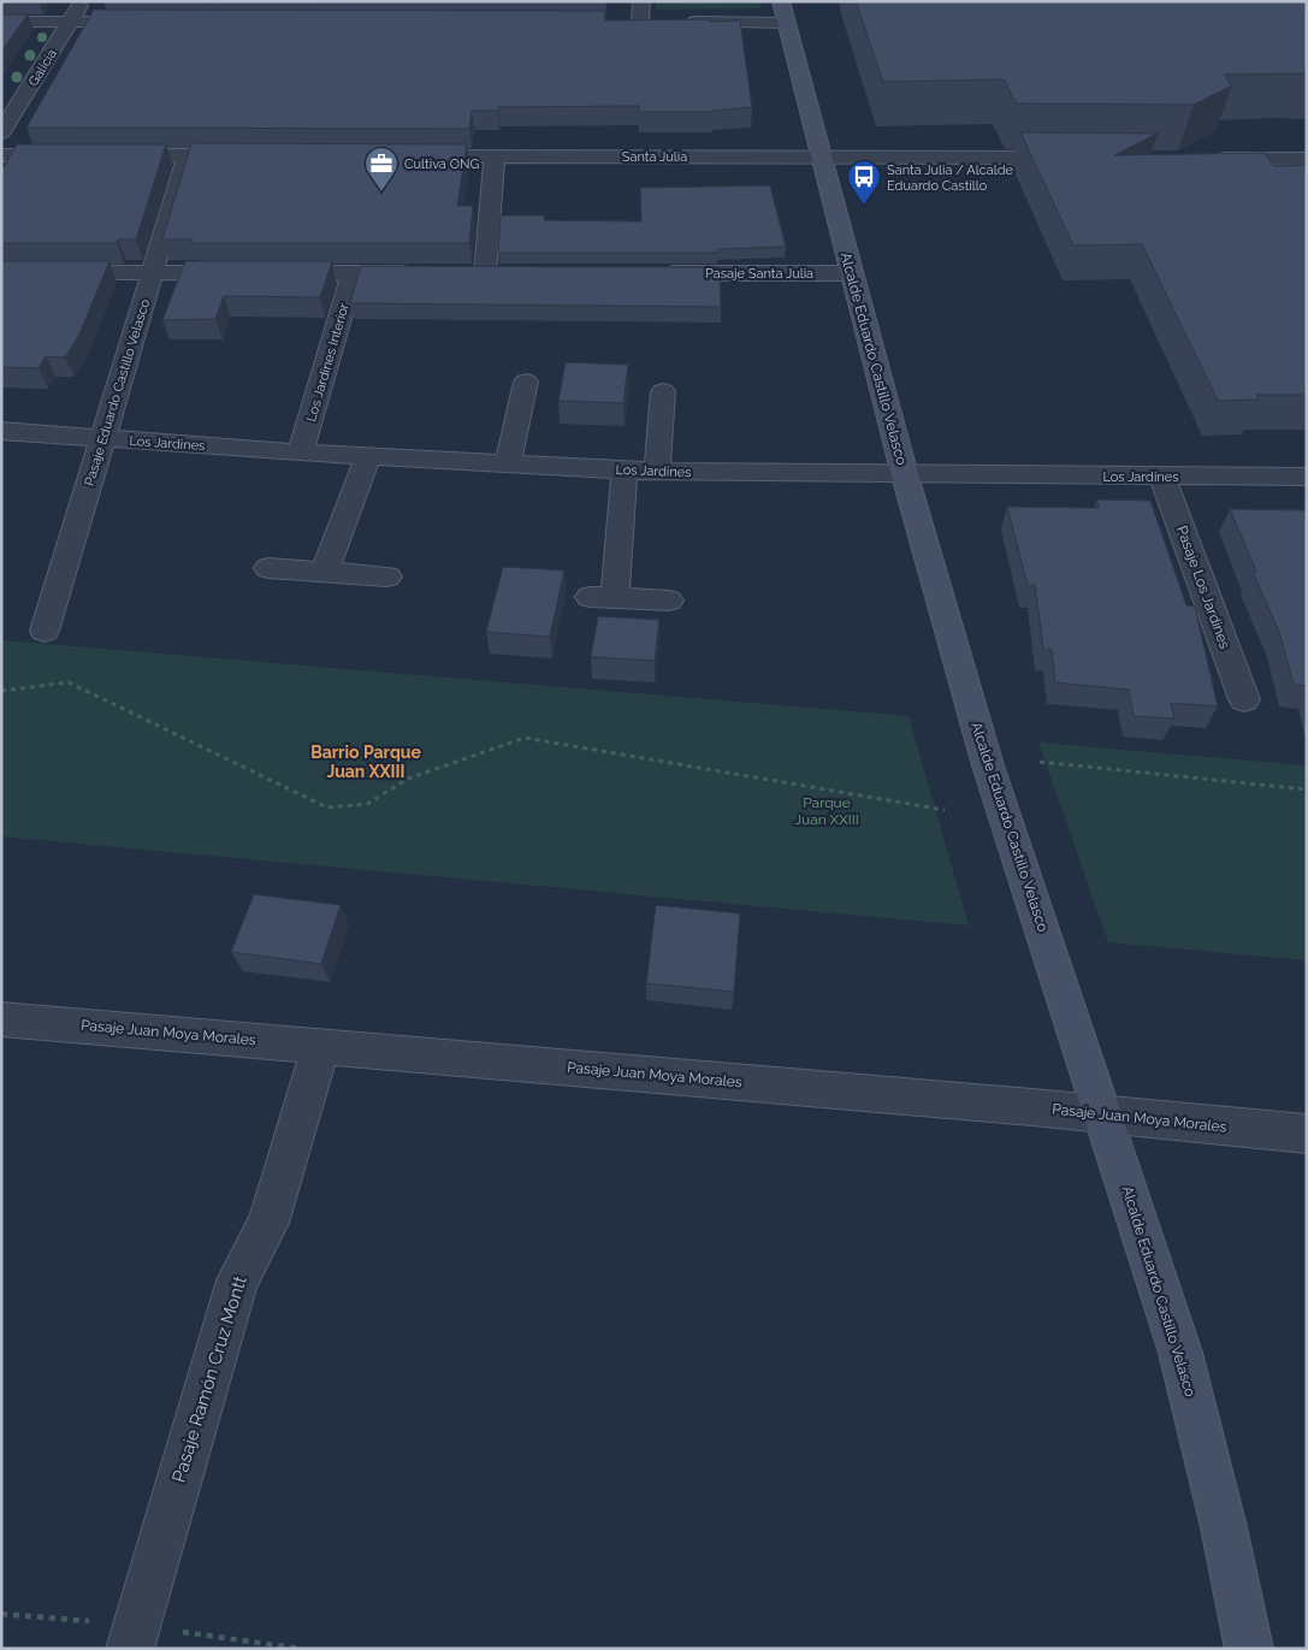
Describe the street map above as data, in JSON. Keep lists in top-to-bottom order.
{
  "streets": {
    "main road": ["Alcalde Eduardo Castillo Velasco"],
    "street": [
      "Galicia",
      "Santa Julia",
      "Pasaje Santa Julia",
      "Los Jardines Interior",
      "Pasaje Eduardo Castillo Velasco",
      "Los Jardines",
      "Pasaje Los Jardines",
      "Pasaje Juan Moya Morales",
      "Pasaje Ramón Cruz Montt"
    ]
  },
  "crossings": [
    ["Santa Julia", "Alcalde Eduardo Castillo Velasco"],
    ["Pasaje Santa Julia", "Alcalde Eduardo Castillo Velasco"],
    ["Alcalde Eduardo Castillo Velasco", "Los Jardines"],
    ["Alcalde Eduardo Castillo Velasco", "Pasaje Juan Moya Morales"],
    ["Los Jardines Interior", "Los Jardines"],
    ["Pasaje Eduardo Castillo Velasco", "Los Jardines"],
    ["Los Jardines", "Pasaje Los Jardines"],
    ["Pasaje Juan Moya Morales", "Pasaje Ramón Cruz Montt"]
  ],
  "districts": ["Barrio Parque Juan XXIII"],
  "parks": ["Parque Juan XXIII"],
  "places": {
    "office": ["Cultiva ONG"],
    "bus stop": ["Santa Julia / Alcalde Eduardo Castillo"]
  }
}
